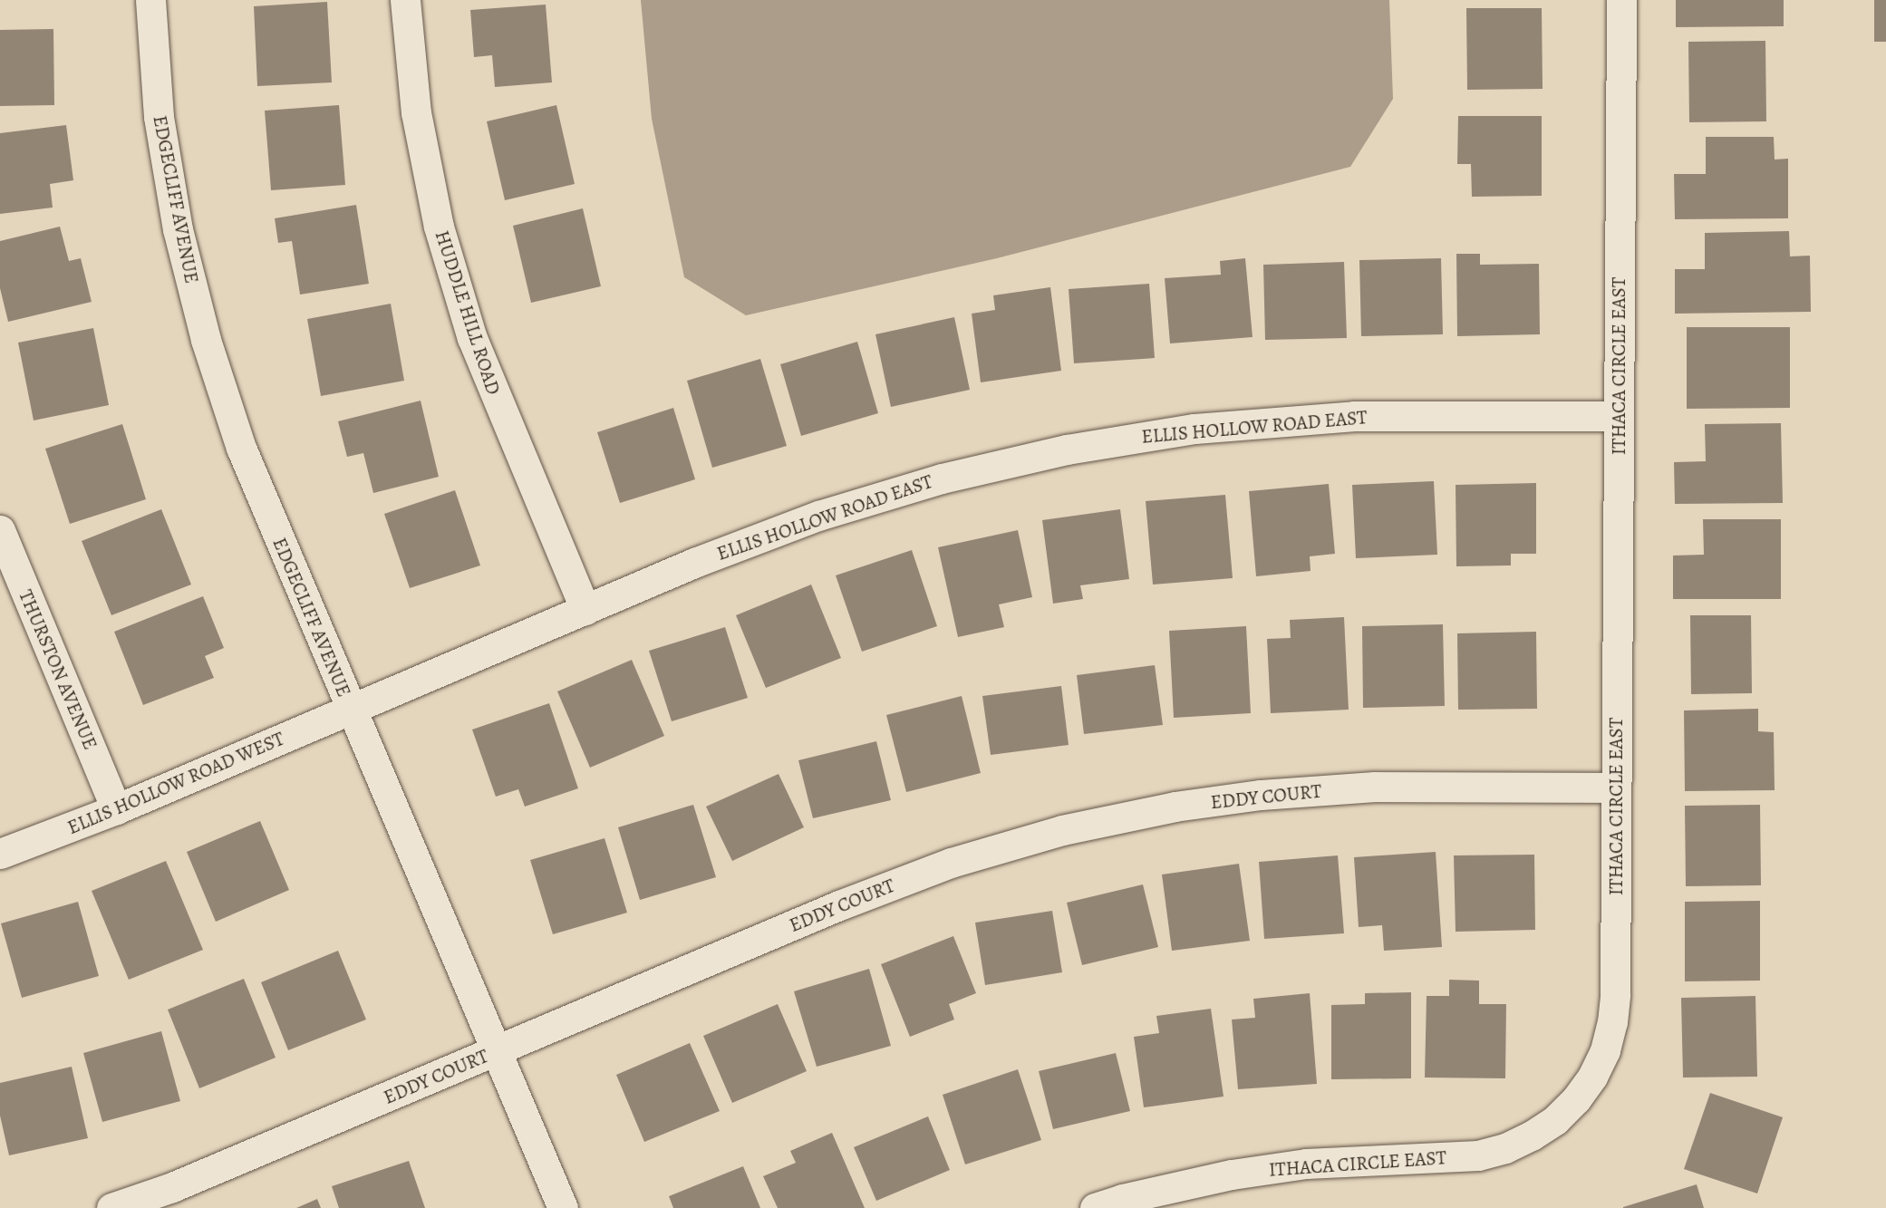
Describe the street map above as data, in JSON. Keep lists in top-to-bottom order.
{
  "streets": {
    "street": [
      "EDGECLIFF AVENUE",
      "HUDDLE HILL ROAD",
      "ITHACA CIRCLE EAST",
      "ELLIS HOLLOW ROAD EAST",
      "THURSTON AVENUE",
      "ELLIS HOLLOW ROAD WEST",
      "EDDY COURT"
    ]
  },
  "crossings": [
    ["EDGECLIFF AVENUE", "ELLIS HOLLOW ROAD EAST"],
    ["EDGECLIFF AVENUE", "ELLIS HOLLOW ROAD WEST"],
    ["EDGECLIFF AVENUE", "EDDY COURT"],
    ["HUDDLE HILL ROAD", "ELLIS HOLLOW ROAD EAST"],
    ["ITHACA CIRCLE EAST", "ELLIS HOLLOW ROAD EAST"],
    ["ITHACA CIRCLE EAST", "EDDY COURT"],
    ["ELLIS HOLLOW ROAD EAST", "ELLIS HOLLOW ROAD WEST"],
    ["THURSTON AVENUE", "ELLIS HOLLOW ROAD WEST"]
  ]
}
